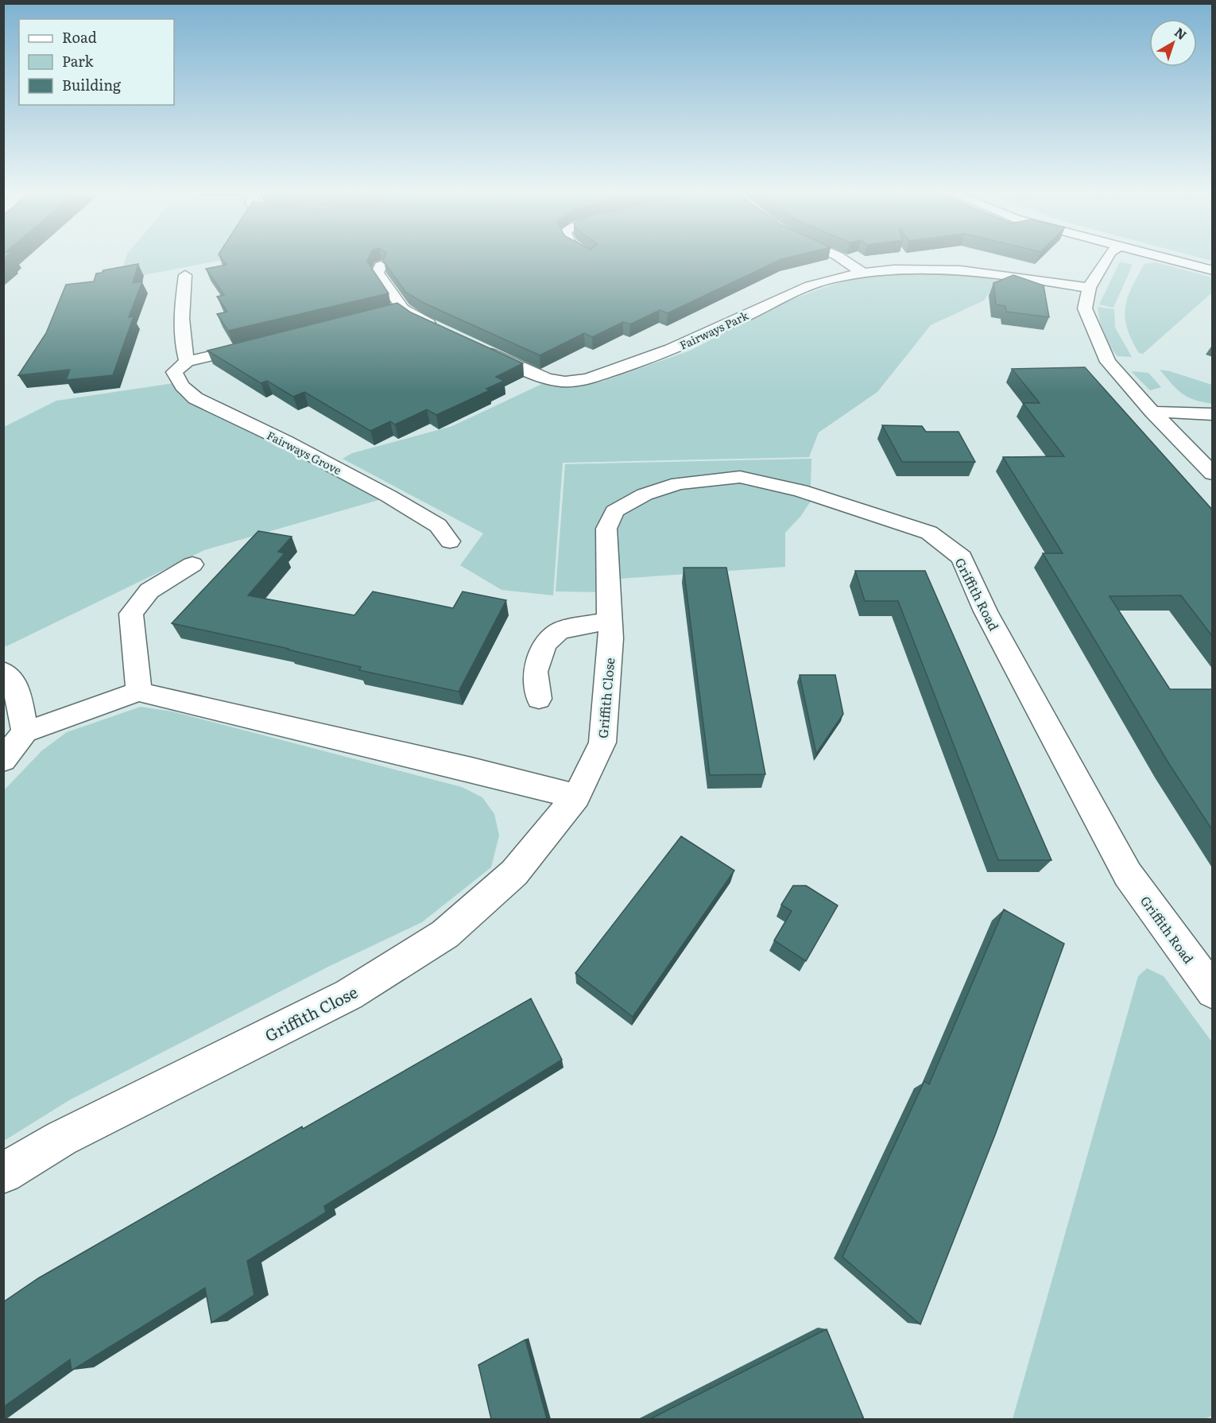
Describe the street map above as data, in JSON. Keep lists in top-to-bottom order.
{
  "streets": {
    "street": [
      "Fairways Park",
      "Fairways Grove",
      "Griffith Road",
      "Griffith Close"
    ]
  },
  "crossings": [
    ["Griffith Road", "Griffith Close"]
  ],
  "legend": ["Road", "Park", "Building"],
  "north": "top right"
}
